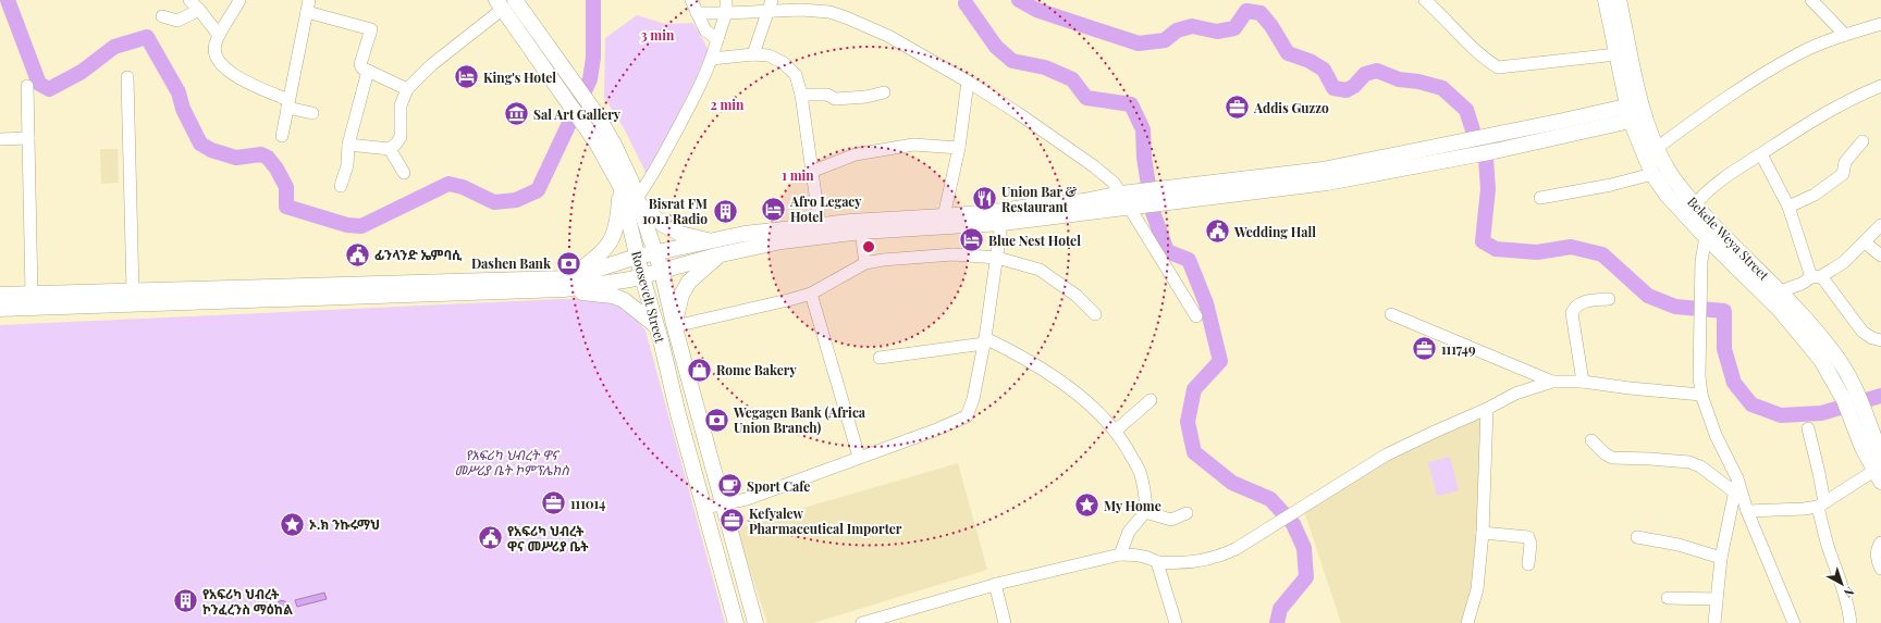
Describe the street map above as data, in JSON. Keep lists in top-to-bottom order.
{
  "streets": {
    "main road": ["Bekele Weya Street", "Roosevelt Street"]
  },
  "parks": ["የአፍሪካ ህብረት ዋና መሥሪያ ቤት ኮምፕሌክስ"],
  "places": {
    "hotel": ["King's Hotel", "Afro Legacy Hotel", "Blue Nest Hotel"],
    "office": [
      "Addis Guzzo",
      "111749",
      "111014",
      "Kefyalew Pharmaceutical Importer"
    ],
    "museum": ["Sal Art Gallery"],
    "restaurant": ["Union Bar & Restaurant"],
    "building": ["Bisrat FM 101.1 Radio", "የአፍሪካ ህብረት ኮንፈረንስ ማዕከል"],
    "public building": ["Wedding Hall", "ፊንላንድ ኤምባሲ", "የአፍሪካ ህብረት ዋና መሥሪያ ቤት"],
    "bank": ["Dashen Bank", "Wegagen Bank (Africa Union Branch)"],
    "shop": ["Rome Bakery"],
    "cafe": ["Sport Cafe"],
    "place": ["My Home", "ኦ.ክ ንኩሩማህ"]
  },
  "north": "bottom right",
  "rings": ["3 min", "2 min", "1 min"]
}
